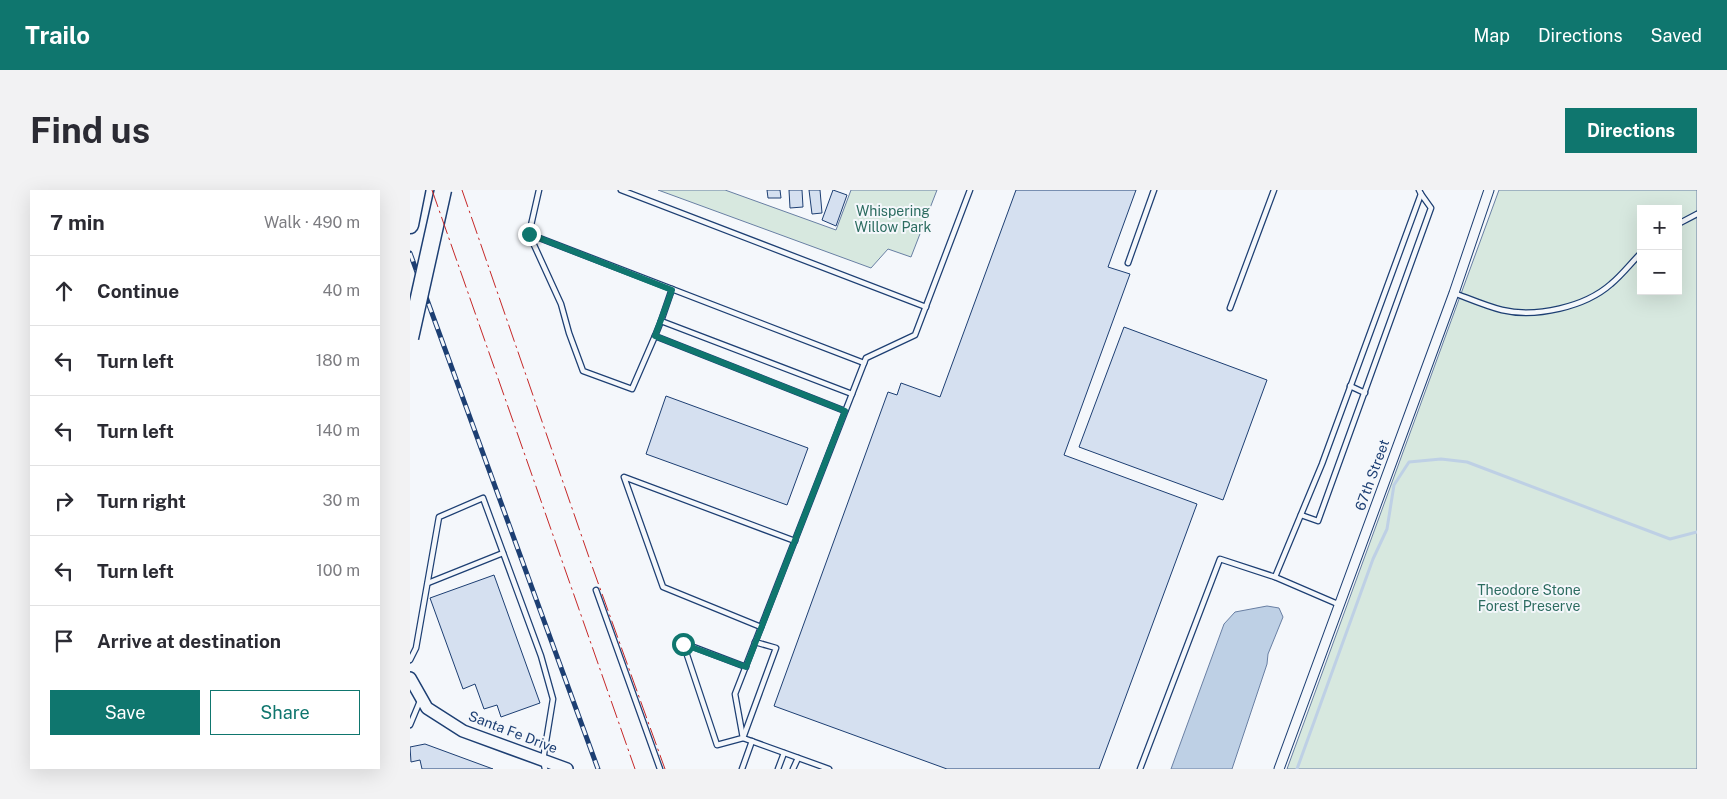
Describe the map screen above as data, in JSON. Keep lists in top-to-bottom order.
{
  "streets": {
    "street": ["67th Street", "Santa Fe Drive"]
  },
  "parks": ["Whispering Willow Park", "Theodore Stone Forest Preserve"],
  "page": {
    "header": "Trailo",
    "nav": ["Map", "Directions", "Saved"],
    "buttons": [
      "Directions",
      ["Save", "Share"]
    ],
    "title": "Find us",
    "heading": ["7 min", "Walk · 490 m"],
    "map_buttons": ["+", "−"],
    "list": [
      ["Continue", "40 m"],
      ["Turn left", "180 m"],
      ["Turn left", "140 m"],
      ["Turn right", "30 m"],
      ["Turn left", "100 m"],
      "Arrive at destination"
    ]
  }
}
